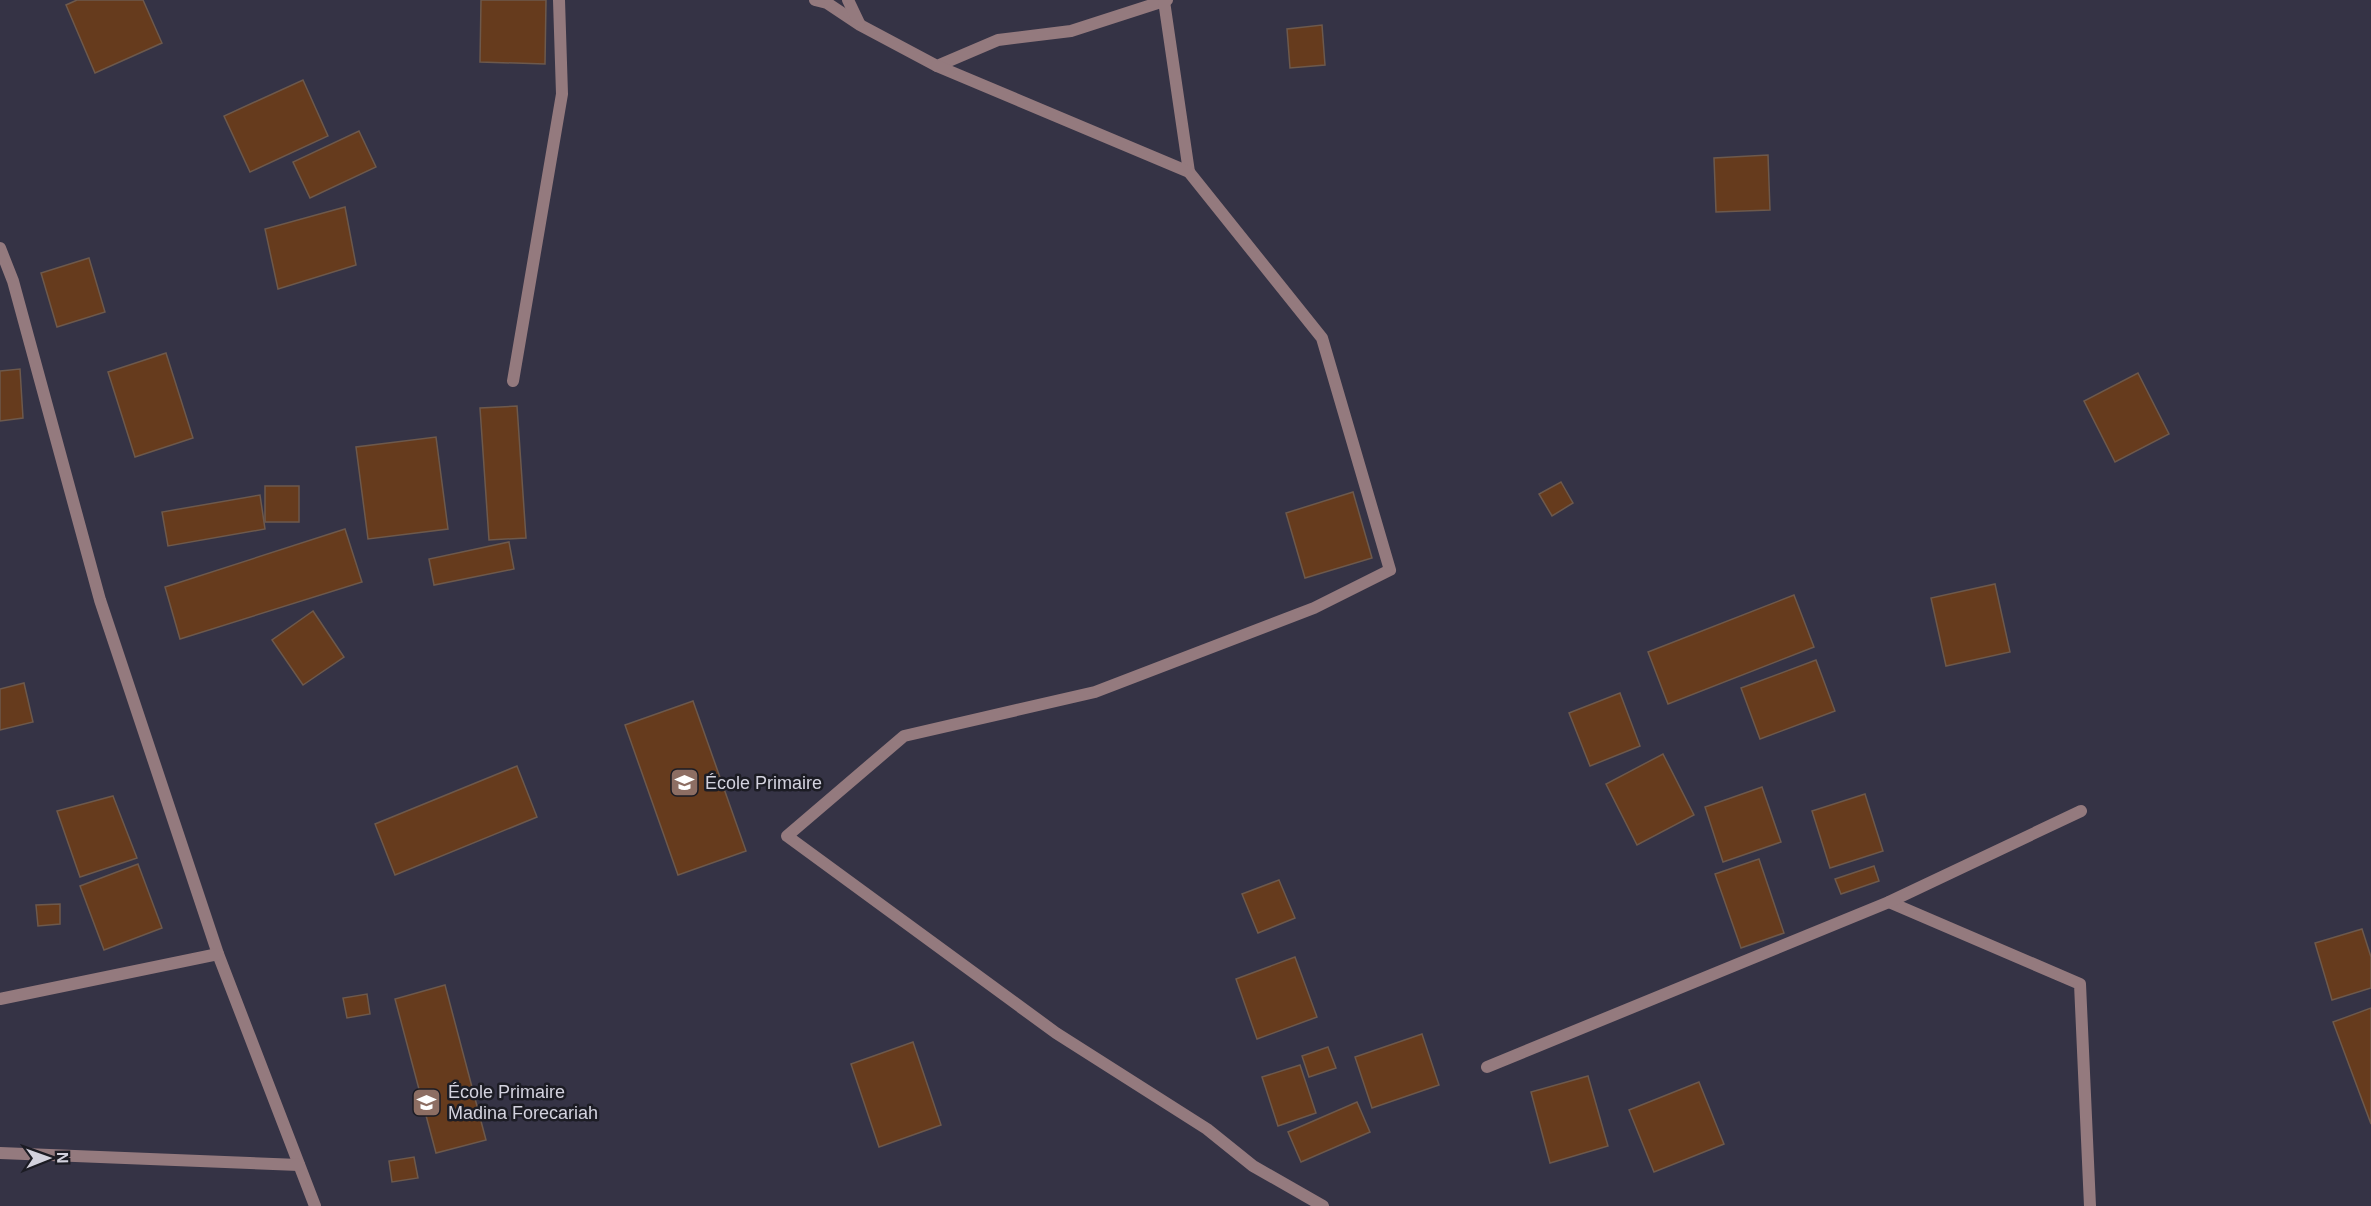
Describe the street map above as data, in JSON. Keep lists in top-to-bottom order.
{
  "places": {
    "school or university": ["École Primaire", "École Primaire Madina Forecariah"]
  },
  "north": "right"
}
